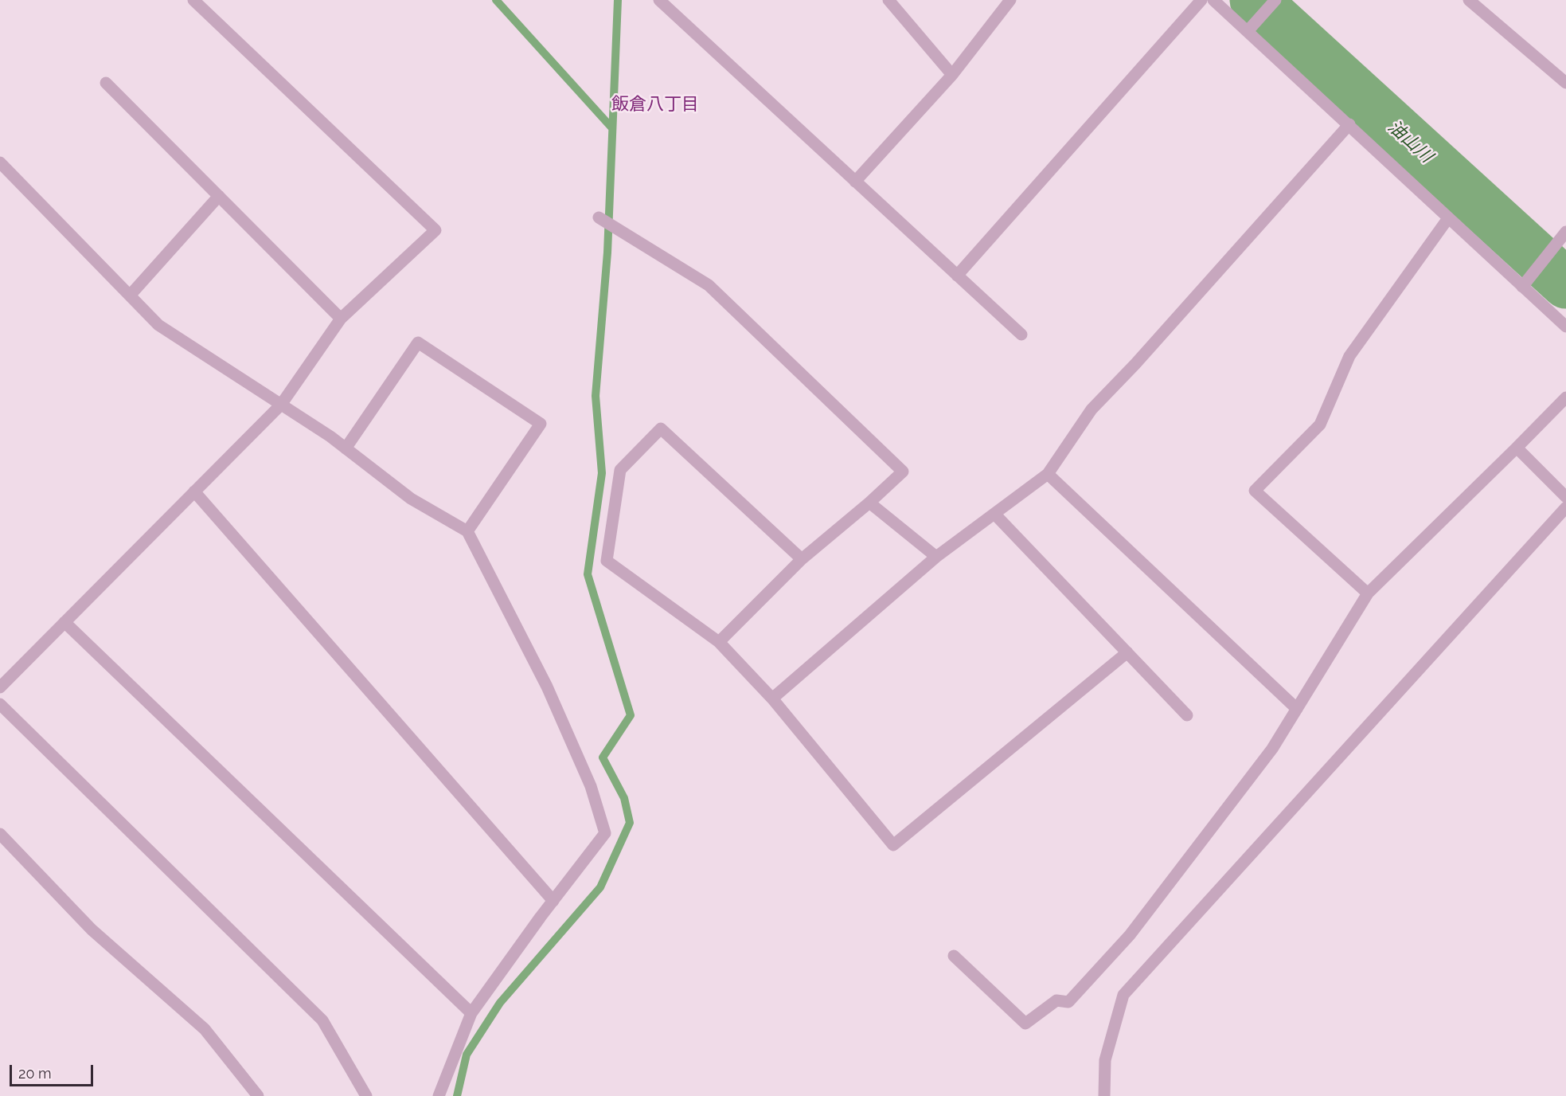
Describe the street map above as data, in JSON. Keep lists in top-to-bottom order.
{
  "districts": ["飯倉八丁目"],
  "water": ["油山川"],
  "scale_bar": "20 m"
}
